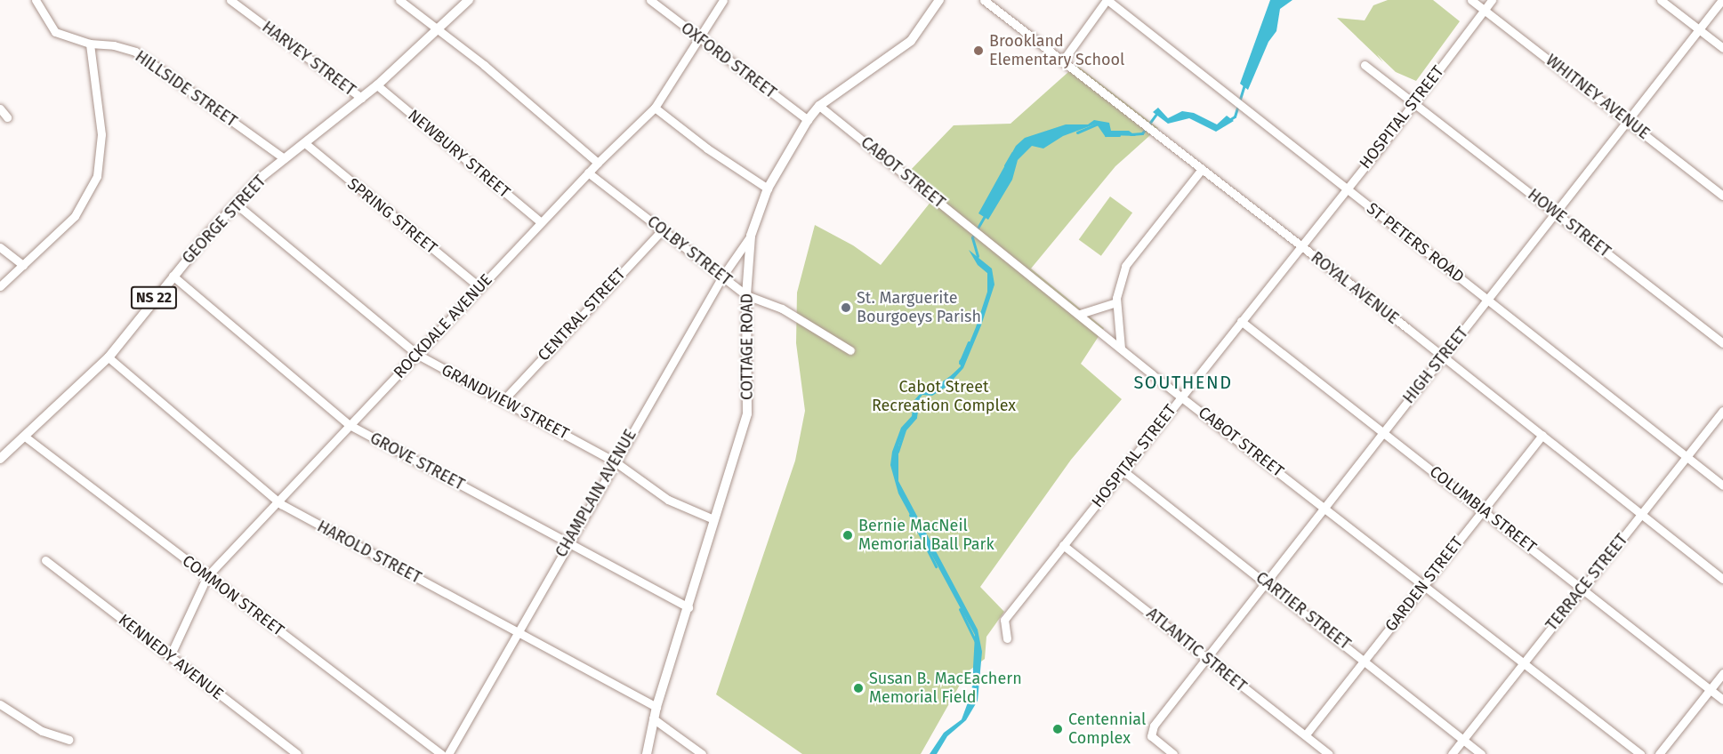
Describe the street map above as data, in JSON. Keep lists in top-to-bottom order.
{
  "streets": {
    "main road": ["GEORGE STREET", "NS 22", "COTTAGE ROAD"],
    "street": [
      "HARVEY STREET",
      "OXFORD STREET",
      "HILLSIDE STREET",
      "WHITNEY AVENUE",
      "HOSPITAL STREET",
      "NEWBURY STREET",
      "CABOT STREET",
      "SPRING STREET",
      "HOWE STREET",
      "ST PETERS ROAD",
      "COLBY STREET",
      "ROYAL AVENUE",
      "CENTRAL STREET",
      "ROCKDALE AVENUE",
      "HIGH STREET",
      "GRANDVIEW STREET",
      "GROVE STREET",
      "CHAMPLAIN AVENUE",
      "COLUMBIA STREET",
      "HAROLD STREET",
      "TERRACE STREET",
      "GARDEN STREET",
      "COMMON STREET",
      "CARTIER STREET",
      "ATLANTIC STREET",
      "KENNEDY AVENUE"
    ]
  },
  "crossings": [
    ["HARVEY STREET", "GEORGE STREET"],
    ["OXFORD STREET", "ROCKDALE AVENUE"],
    ["OXFORD STREET", "COTTAGE ROAD"],
    ["HILLSIDE STREET", "GEORGE STREET"],
    ["WHITNEY AVENUE", "HOSPITAL STREET"],
    ["WHITNEY AVENUE", "HIGH STREET"],
    ["HOSPITAL STREET", "CABOT STREET"],
    ["HOSPITAL STREET", "HOWE STREET"],
    ["HOSPITAL STREET", "ST PETERS ROAD"],
    ["HOSPITAL STREET", "ROYAL AVENUE"],
    ["HOSPITAL STREET", "COLUMBIA STREET"],
    ["HOSPITAL STREET", "CARTIER STREET"],
    ["HOSPITAL STREET", "ATLANTIC STREET"],
    ["NEWBURY STREET", "GEORGE STREET"],
    ["NEWBURY STREET", "ROCKDALE AVENUE"],
    ["CABOT STREET", "COTTAGE ROAD"],
    ["CABOT STREET", "HIGH STREET"],
    ["CABOT STREET", "TERRACE STREET"],
    ["CABOT STREET", "GARDEN STREET"],
    ["SPRING STREET", "GEORGE STREET"],
    ["SPRING STREET", "ROCKDALE AVENUE"],
    ["GEORGE STREET", "GRANDVIEW STREET"],
    ["GEORGE STREET", "GROVE STREET"],
    ["GEORGE STREET", "HAROLD STREET"],
    ["GEORGE STREET", "COMMON STREET"],
    ["HOWE STREET", "HIGH STREET"],
    ["ST PETERS ROAD", "HIGH STREET"],
    ["ST PETERS ROAD", "TERRACE STREET"],
    ["COLBY STREET", "CENTRAL STREET"],
    ["COLBY STREET", "ROCKDALE AVENUE"],
    ["COLBY STREET", "COTTAGE ROAD"],
    ["COLBY STREET", "CHAMPLAIN AVENUE"],
    ["ROYAL AVENUE", "HIGH STREET"],
    ["ROYAL AVENUE", "TERRACE STREET"],
    ["ROYAL AVENUE", "GARDEN STREET"],
    ["CENTRAL STREET", "GRANDVIEW STREET"],
    ["ROCKDALE AVENUE", "GRANDVIEW STREET"],
    ["ROCKDALE AVENUE", "GROVE STREET"],
    ["ROCKDALE AVENUE", "HAROLD STREET"],
    ["ROCKDALE AVENUE", "COMMON STREET"],
    ["ROCKDALE AVENUE", "KENNEDY AVENUE"],
    ["COTTAGE ROAD", "GRANDVIEW STREET"],
    ["COTTAGE ROAD", "GROVE STREET"],
    ["COTTAGE ROAD", "CHAMPLAIN AVENUE"],
    ["COTTAGE ROAD", "HAROLD STREET"],
    ["HIGH STREET", "COLUMBIA STREET"],
    ["HIGH STREET", "CARTIER STREET"],
    ["HIGH STREET", "ATLANTIC STREET"],
    ["GRANDVIEW STREET", "CHAMPLAIN AVENUE"],
    ["GROVE STREET", "CHAMPLAIN AVENUE"],
    ["CHAMPLAIN AVENUE", "HAROLD STREET"],
    ["COLUMBIA STREET", "TERRACE STREET"],
    ["COLUMBIA STREET", "GARDEN STREET"],
    ["TERRACE STREET", "CARTIER STREET"],
    ["GARDEN STREET", "CARTIER STREET"],
    ["GARDEN STREET", "ATLANTIC STREET"]
  ],
  "districts": ["SOUTHEND"],
  "parks": ["Cabot Street Recreation Complex"],
  "places": [
    "Brookland Elementary School",
    "St. Marguerite Bourgoeys Parish",
    "Bernie MacNeil Memorial Ball Park",
    "Susan B. MacEachern Memorial Field",
    "Centennial Complex"
  ]
}
